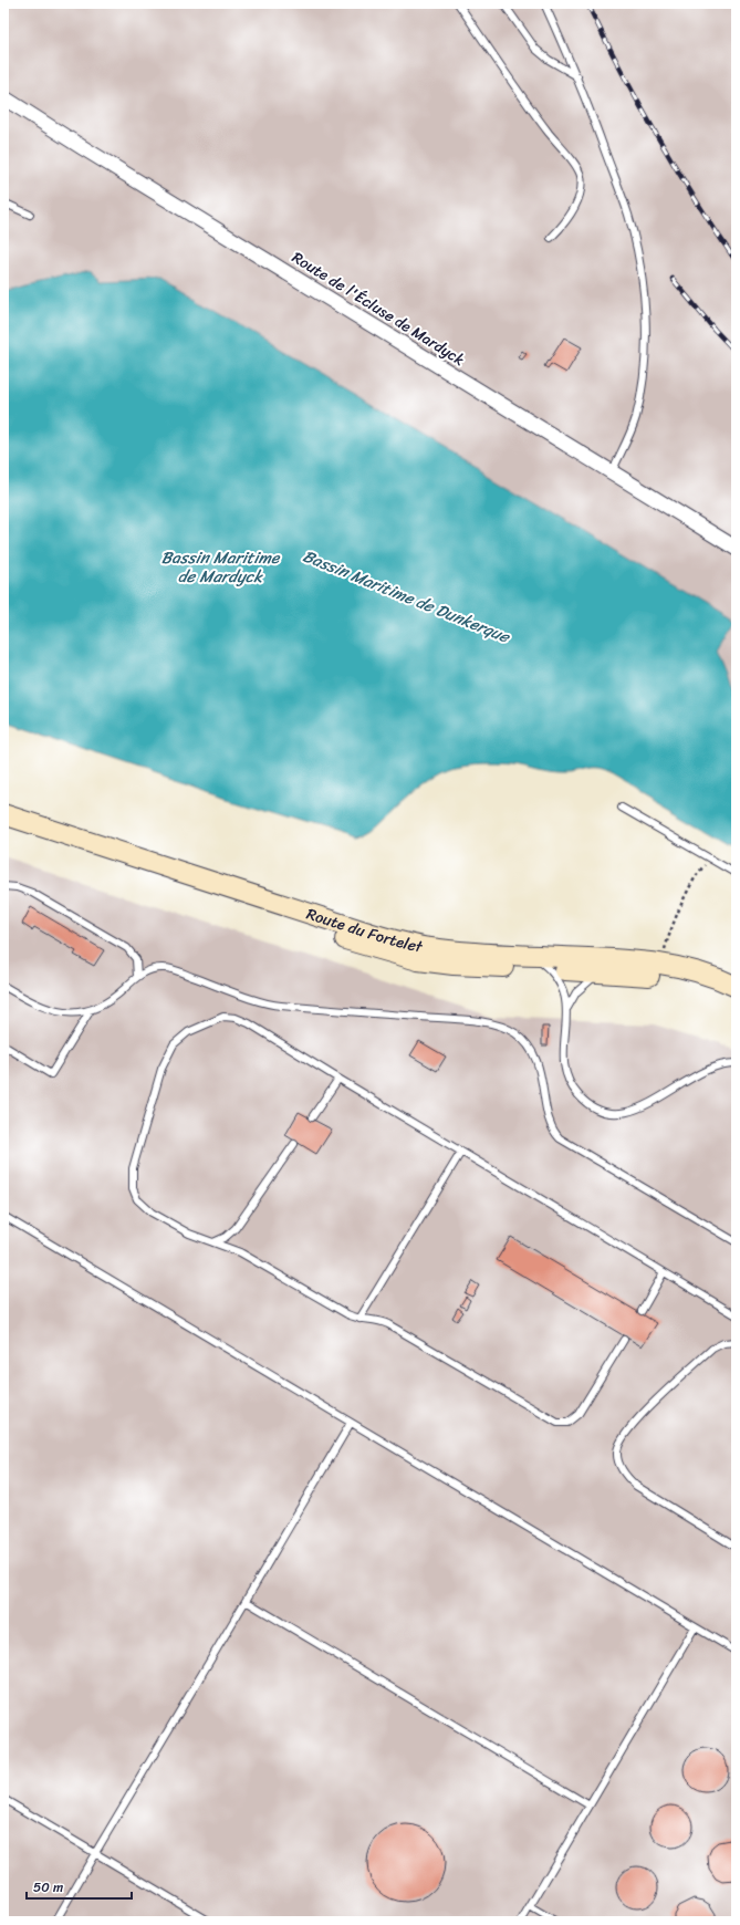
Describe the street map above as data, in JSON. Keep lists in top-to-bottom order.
{
  "streets": {
    "main road": ["Route du Fortelet"],
    "street": ["Route de l'Écluse de Mardyck"]
  },
  "water": ["Bassin Maritime de Mardyck", "Bassin Maritime de Dunkerque"],
  "scale_bar": "50 m"
}
